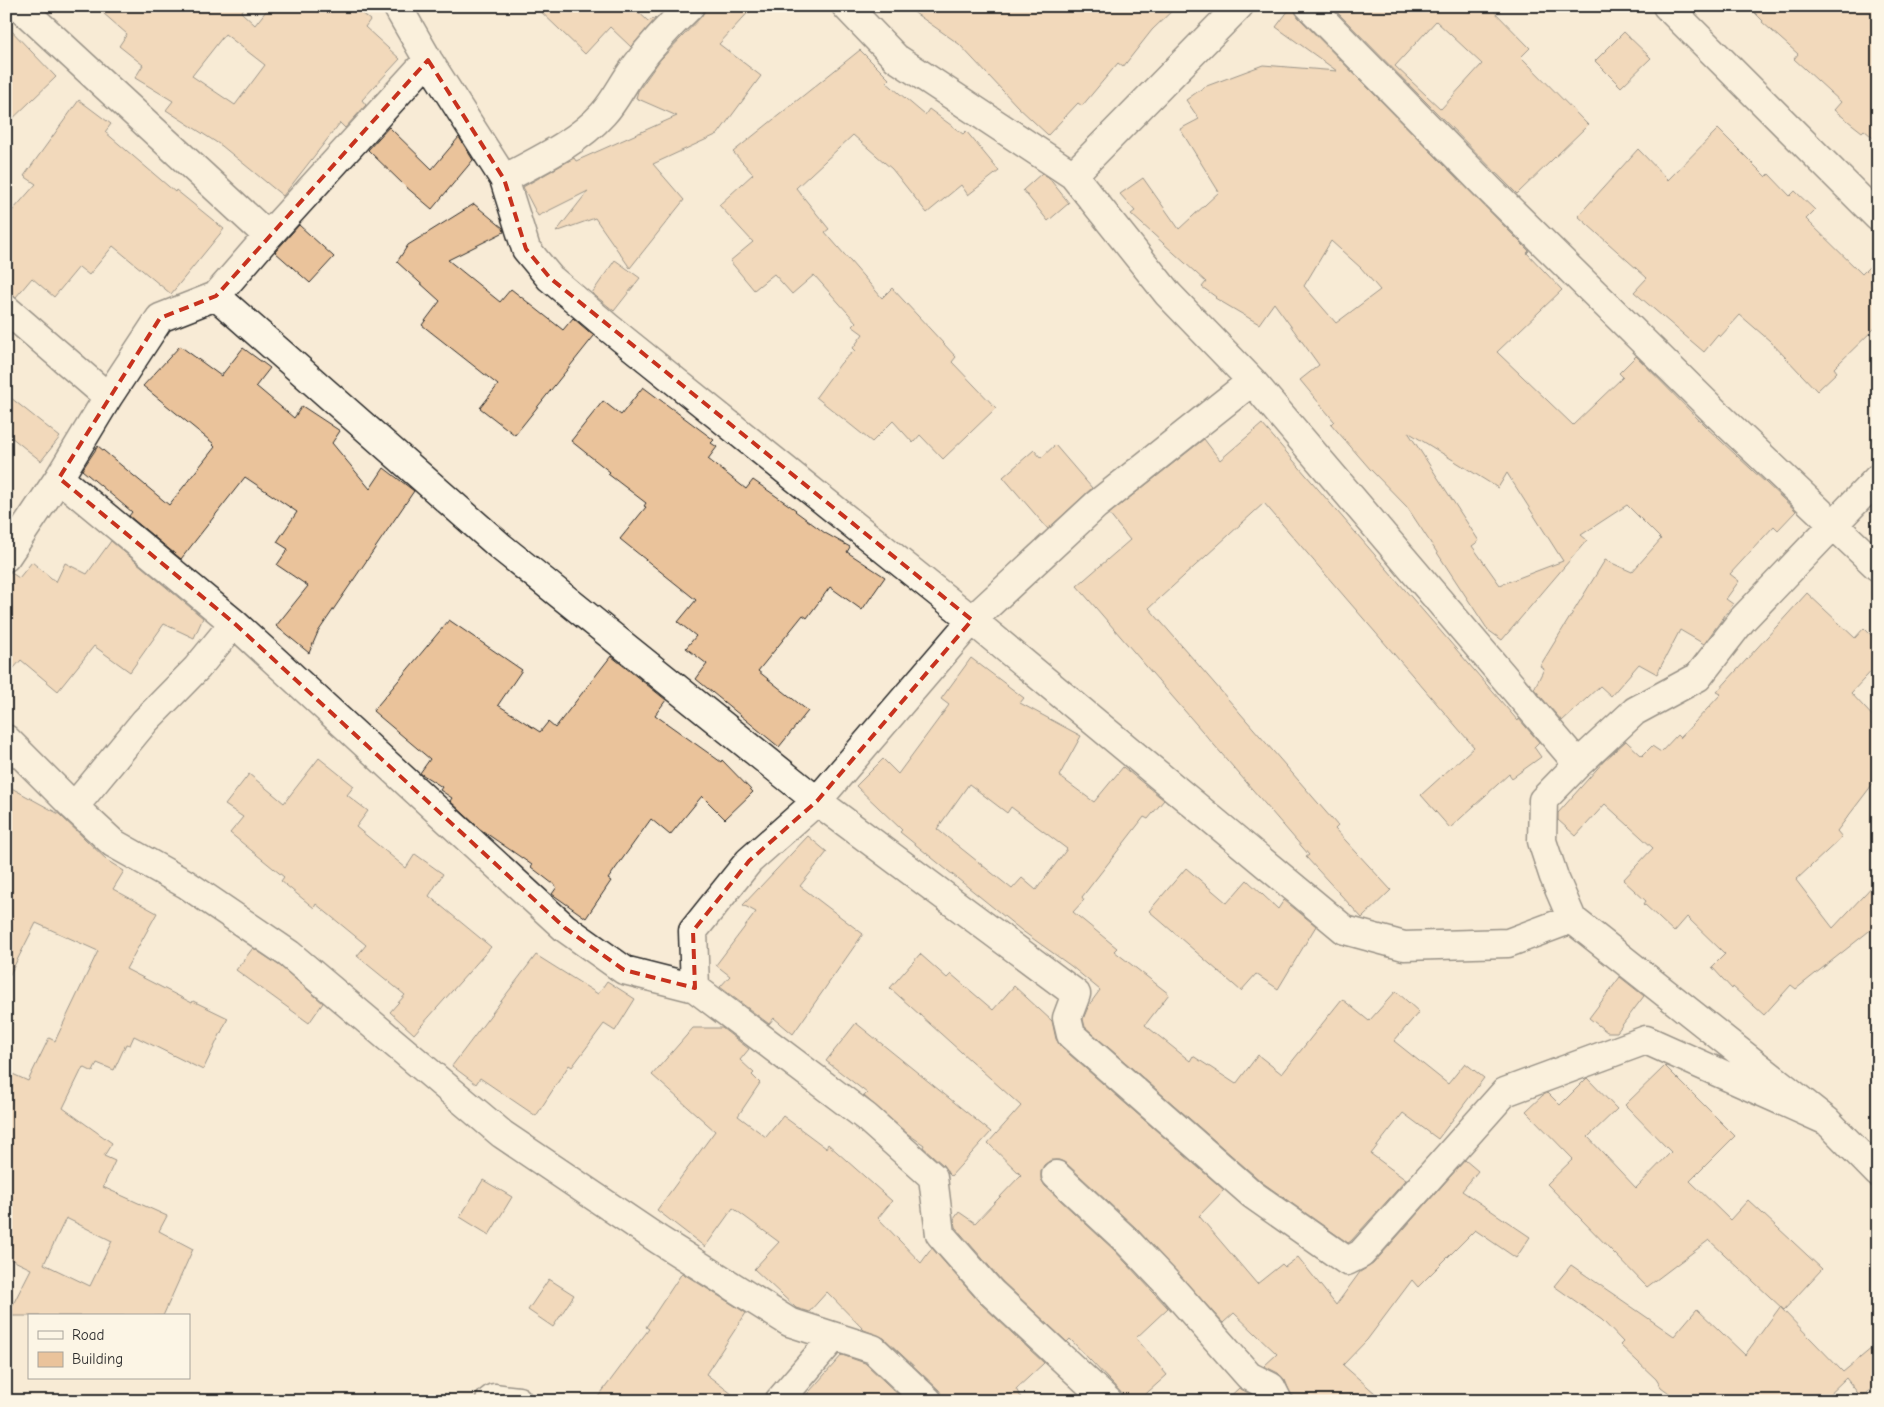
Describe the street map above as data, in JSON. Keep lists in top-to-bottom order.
{
  "legend": ["Road", "Building"]
}
